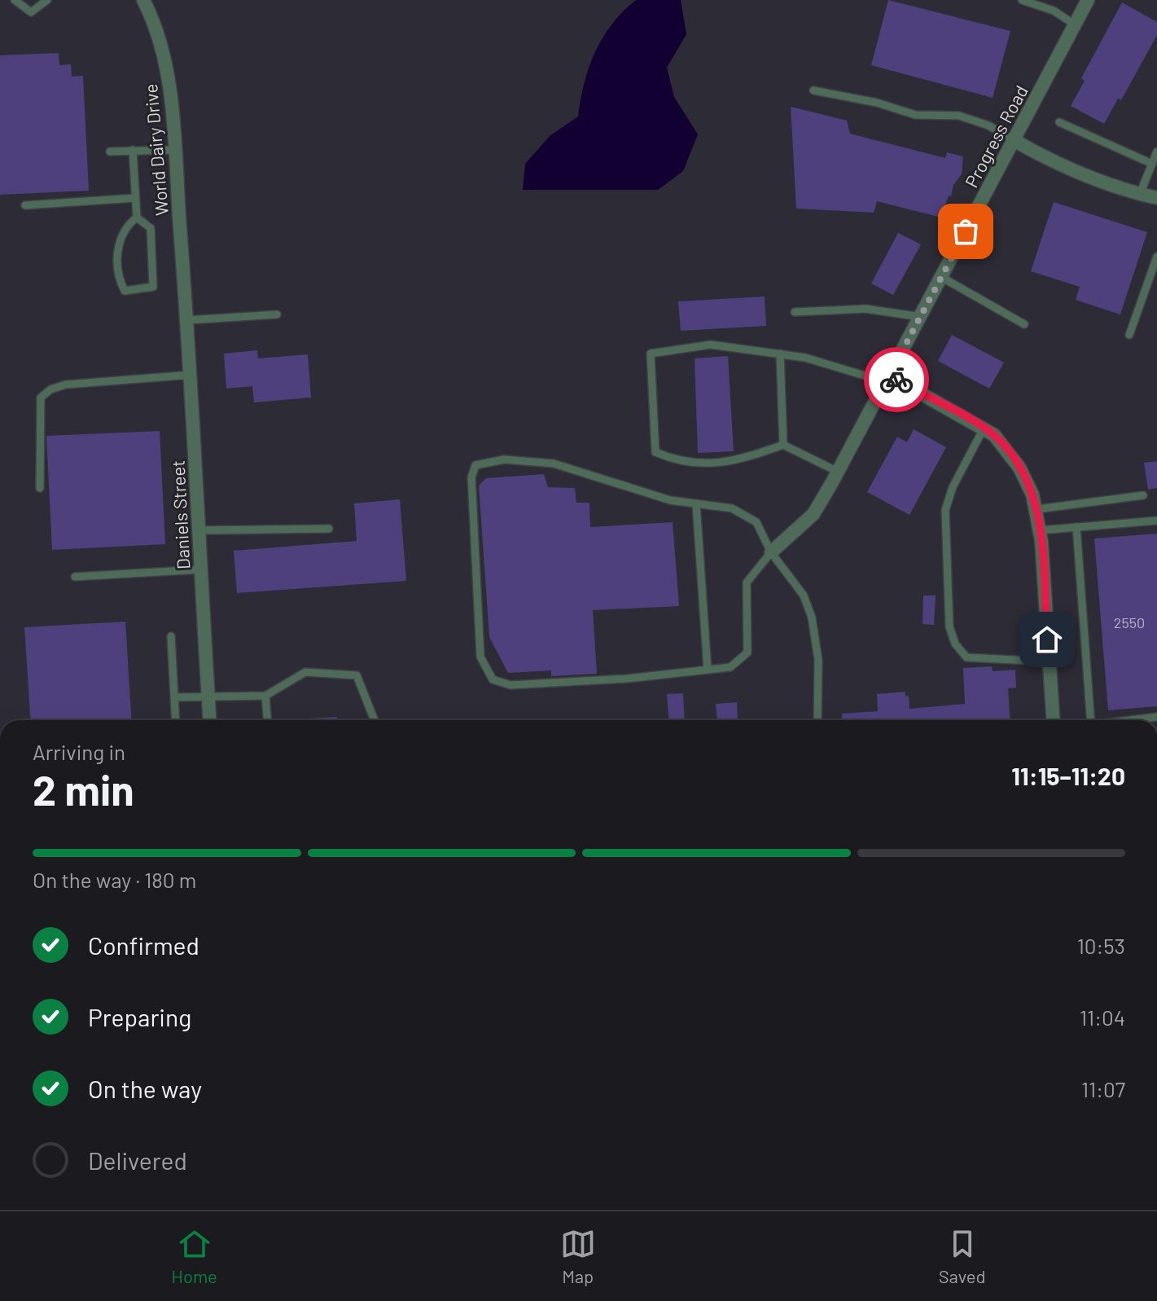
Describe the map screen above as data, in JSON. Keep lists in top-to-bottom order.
{
  "streets": {
    "street": ["Progress Road", "World Dairy Drive", "Daniels Street"]
  },
  "crossings": [
    ["World Dairy Drive", "Daniels Street"]
  ],
  "house_numbers": ["2550"],
  "page": {
    "heading": ["2 min", "Arriving in", "11:15–11:20"],
    "bar": "On the way · 180 m",
    "list": [
      ["Confirmed", "10:53"],
      ["Preparing", "11:04"],
      ["On the way", "11:07"],
      "Delivered"
    ],
    "tabs": ["Home", "Map", "Saved"]
  }
}
